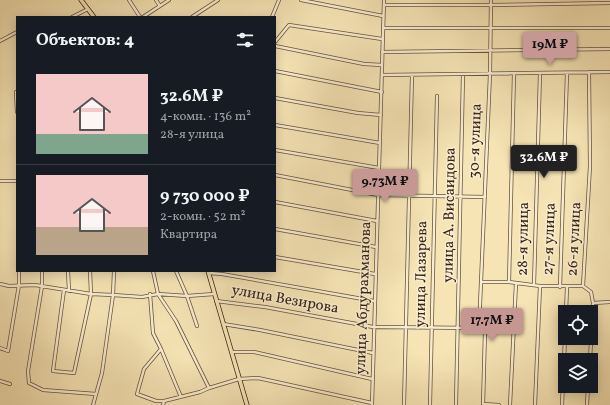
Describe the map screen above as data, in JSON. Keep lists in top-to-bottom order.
{
  "streets": {
    "street": [
      "30-я улица",
      "улица А. Висаидова",
      "28-я улица",
      "27-я улица",
      "26-я улица",
      "улица Лазарева",
      "улица Абдурахманова",
      "улица Везирова"
    ]
  },
  "crossings": [
    ["30-я улица", "улица Везирова"],
    ["улица А. Висаидова", "улица Везирова"],
    ["улица Лазарева", "улица Везирова"],
    ["улица Абдурахманова", "улица Везирова"]
  ],
  "page": {
    "heading": "Объектов: 4",
    "price": [
      "19M ₽",
      "32.6M ₽",
      "9.73M ₽",
      "17.7M ₽"
    ],
    "list": [
      {
        "name": "32.6M ₽",
        "note": "4-комн. · 136 m² · 28-я улица"
      },
      {
        "name": "9 730 000 ₽",
        "note": "2-комн. · 52 m² · Квартира"
      }
    ]
  }
}
